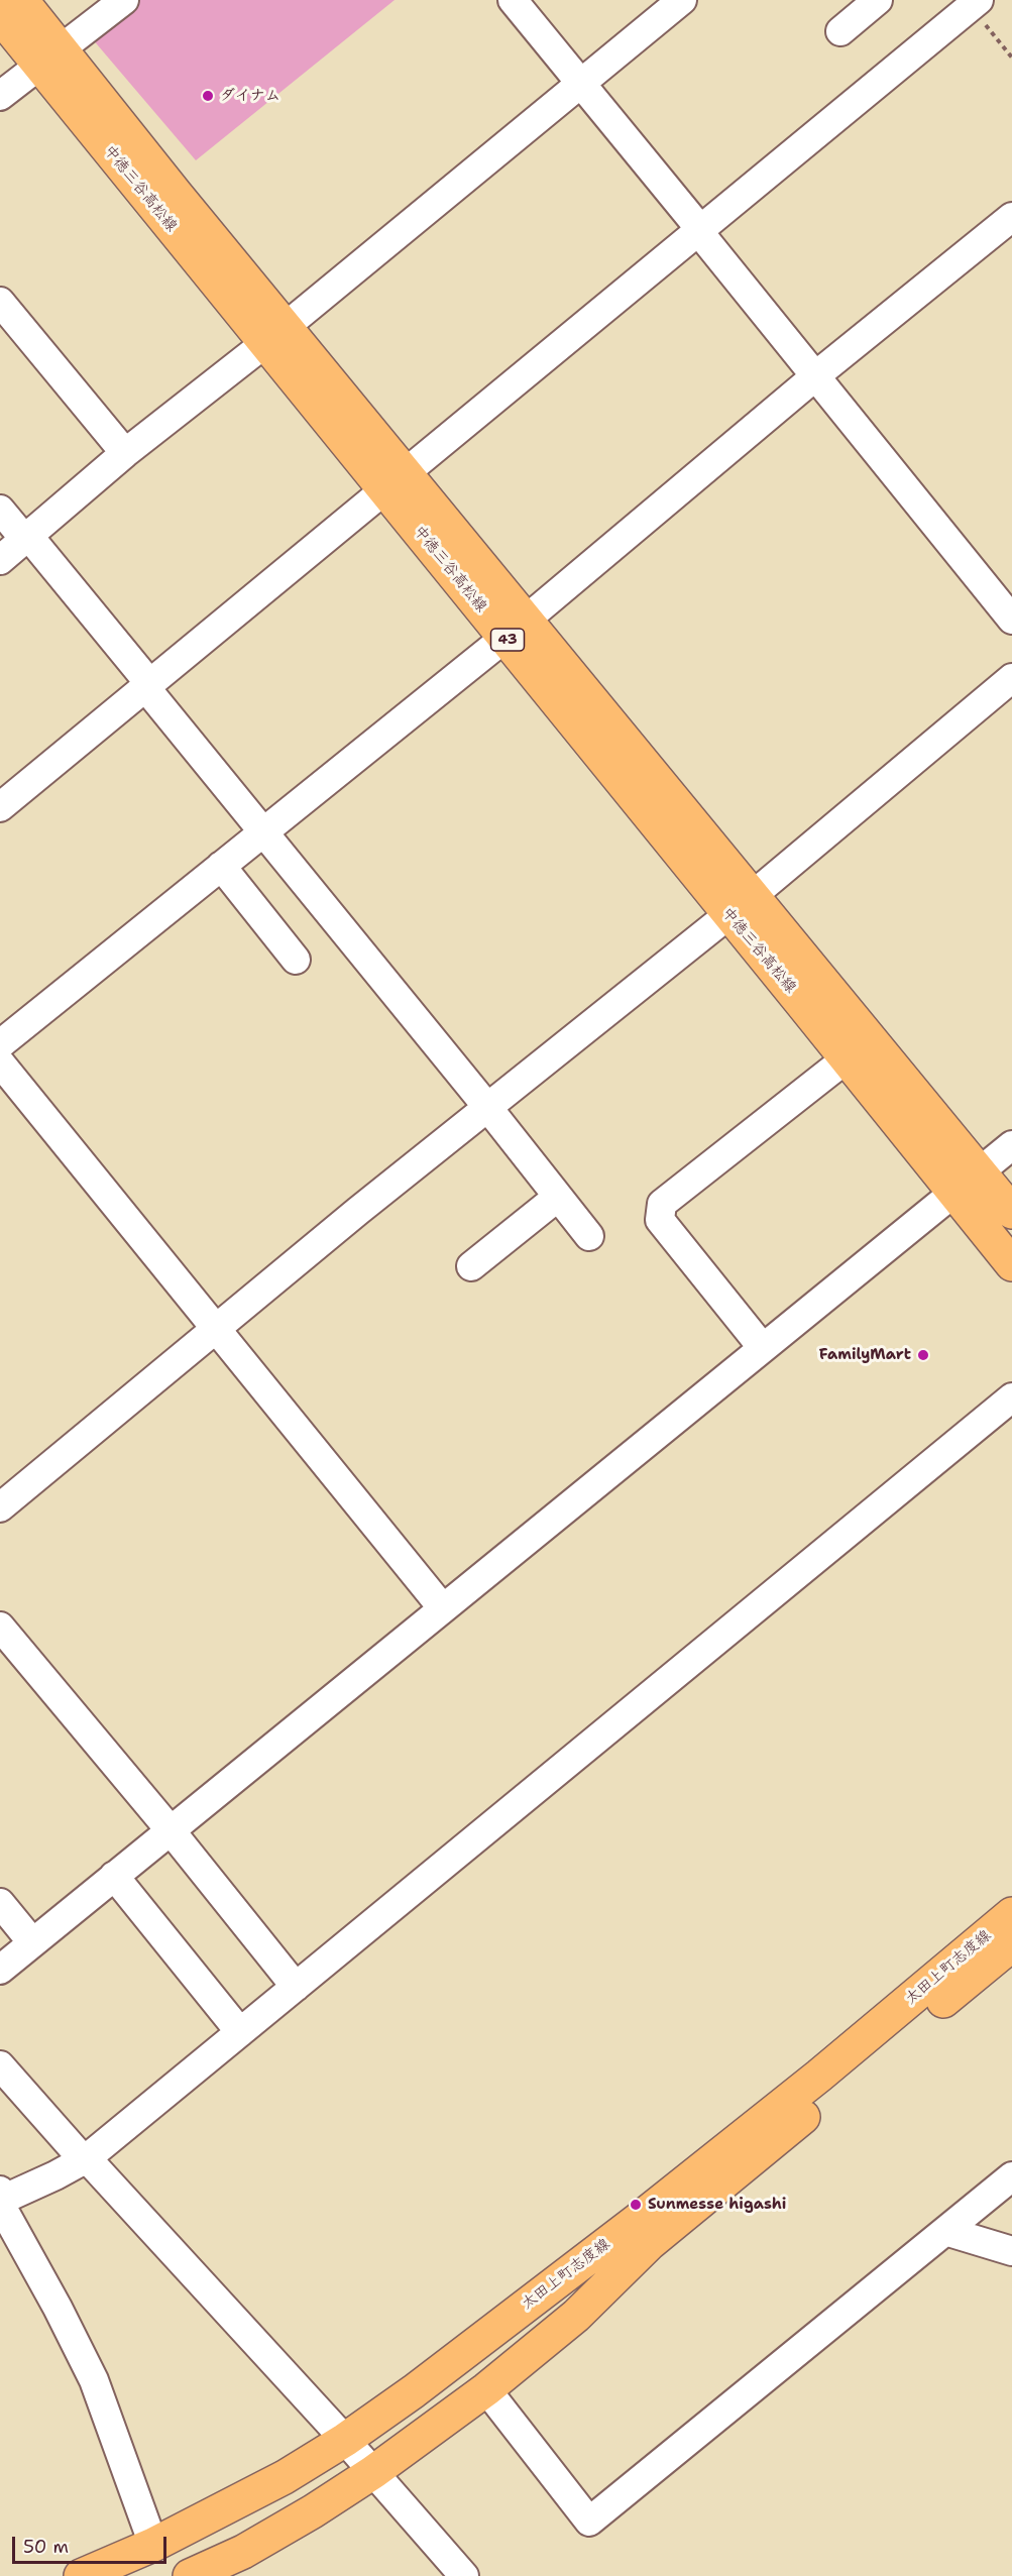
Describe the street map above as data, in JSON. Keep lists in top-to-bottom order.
{
  "streets": {
    "main road": ["中徳三谷高松線", "43", "太田上町志度線"]
  },
  "places": ["ダイナム", "FamilyMart", "Sunmesse higashi"],
  "scale_bar": "50 m"
}
